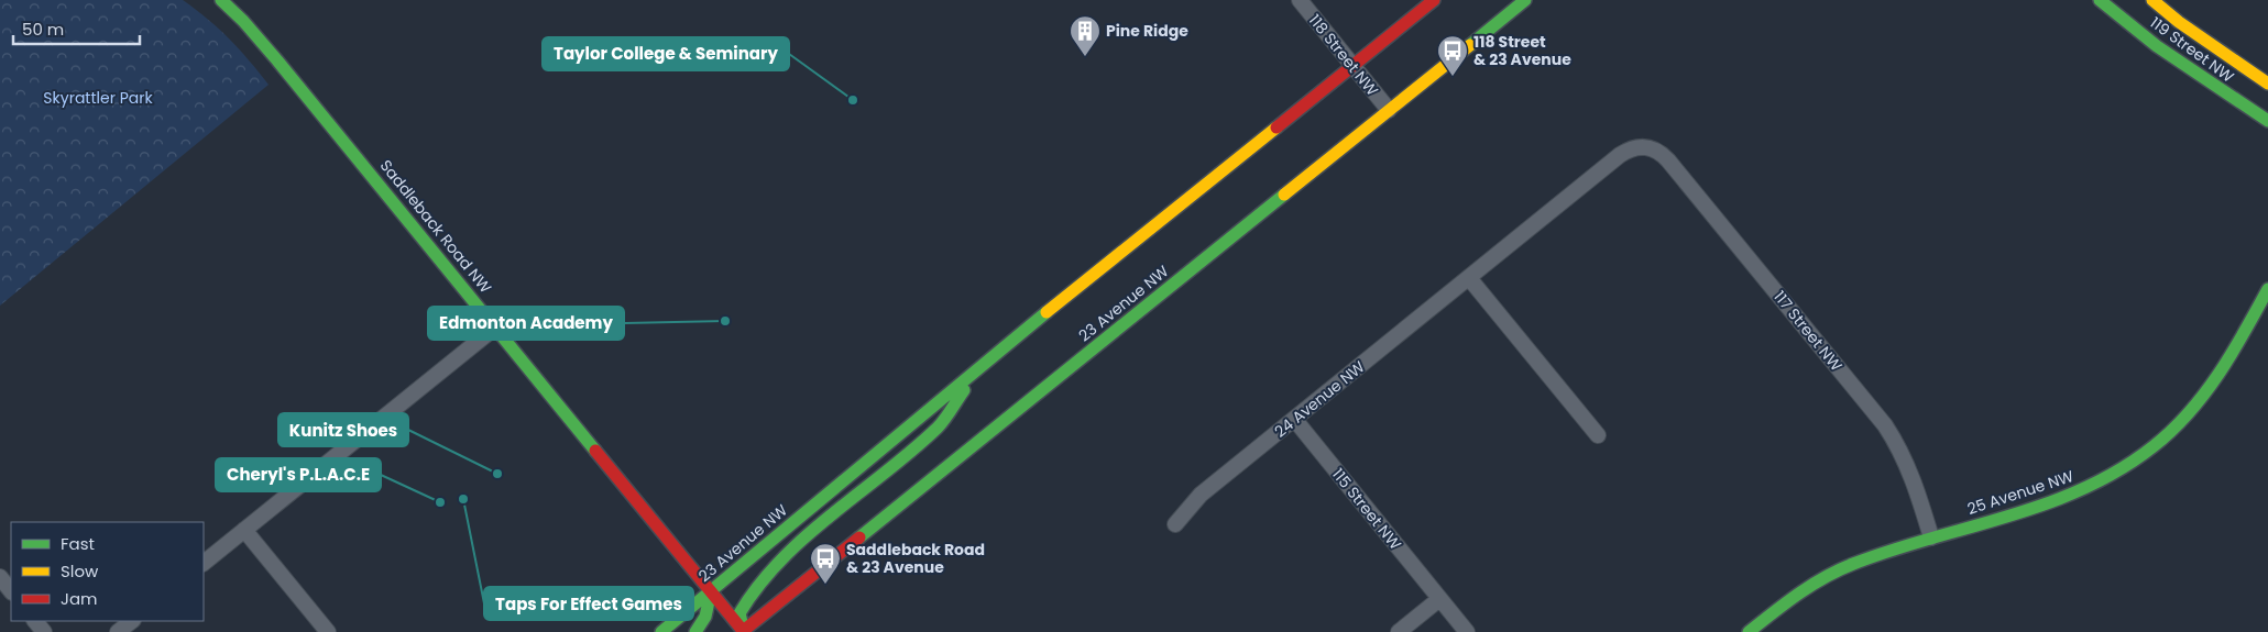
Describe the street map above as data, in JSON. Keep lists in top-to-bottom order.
{
  "streets": {
    "main road": [
      "119 Street NW",
      "Saddleback Road NW",
      "23 Avenue NW",
      "25 Avenue NW"
    ],
    "street": [
      "118 Street NW",
      "117 Street NW",
      "24 Avenue NW",
      "115 Street NW"
    ]
  },
  "crossings": [
    ["118 Street NW", "23 Avenue NW"],
    ["Saddleback Road NW", "23 Avenue NW"],
    ["117 Street NW", "24 Avenue NW"],
    ["117 Street NW", "25 Avenue NW"],
    ["24 Avenue NW", "115 Street NW"]
  ],
  "parks": ["Skyrattler Park"],
  "places": {
    "building": ["Pine Ridge"],
    "bus stop": ["118 Street & 23 Avenue", "Saddleback Road & 23 Avenue"],
    "other": [
      "Taylor College & Seminary",
      "Edmonton Academy",
      "Kunitz Shoes",
      "Taps For Effect Games",
      "Cheryl's P.L.A.C.E"
    ]
  },
  "legend": ["Fast", "Slow", "Jam"],
  "scale_bar": "50 m"
}
